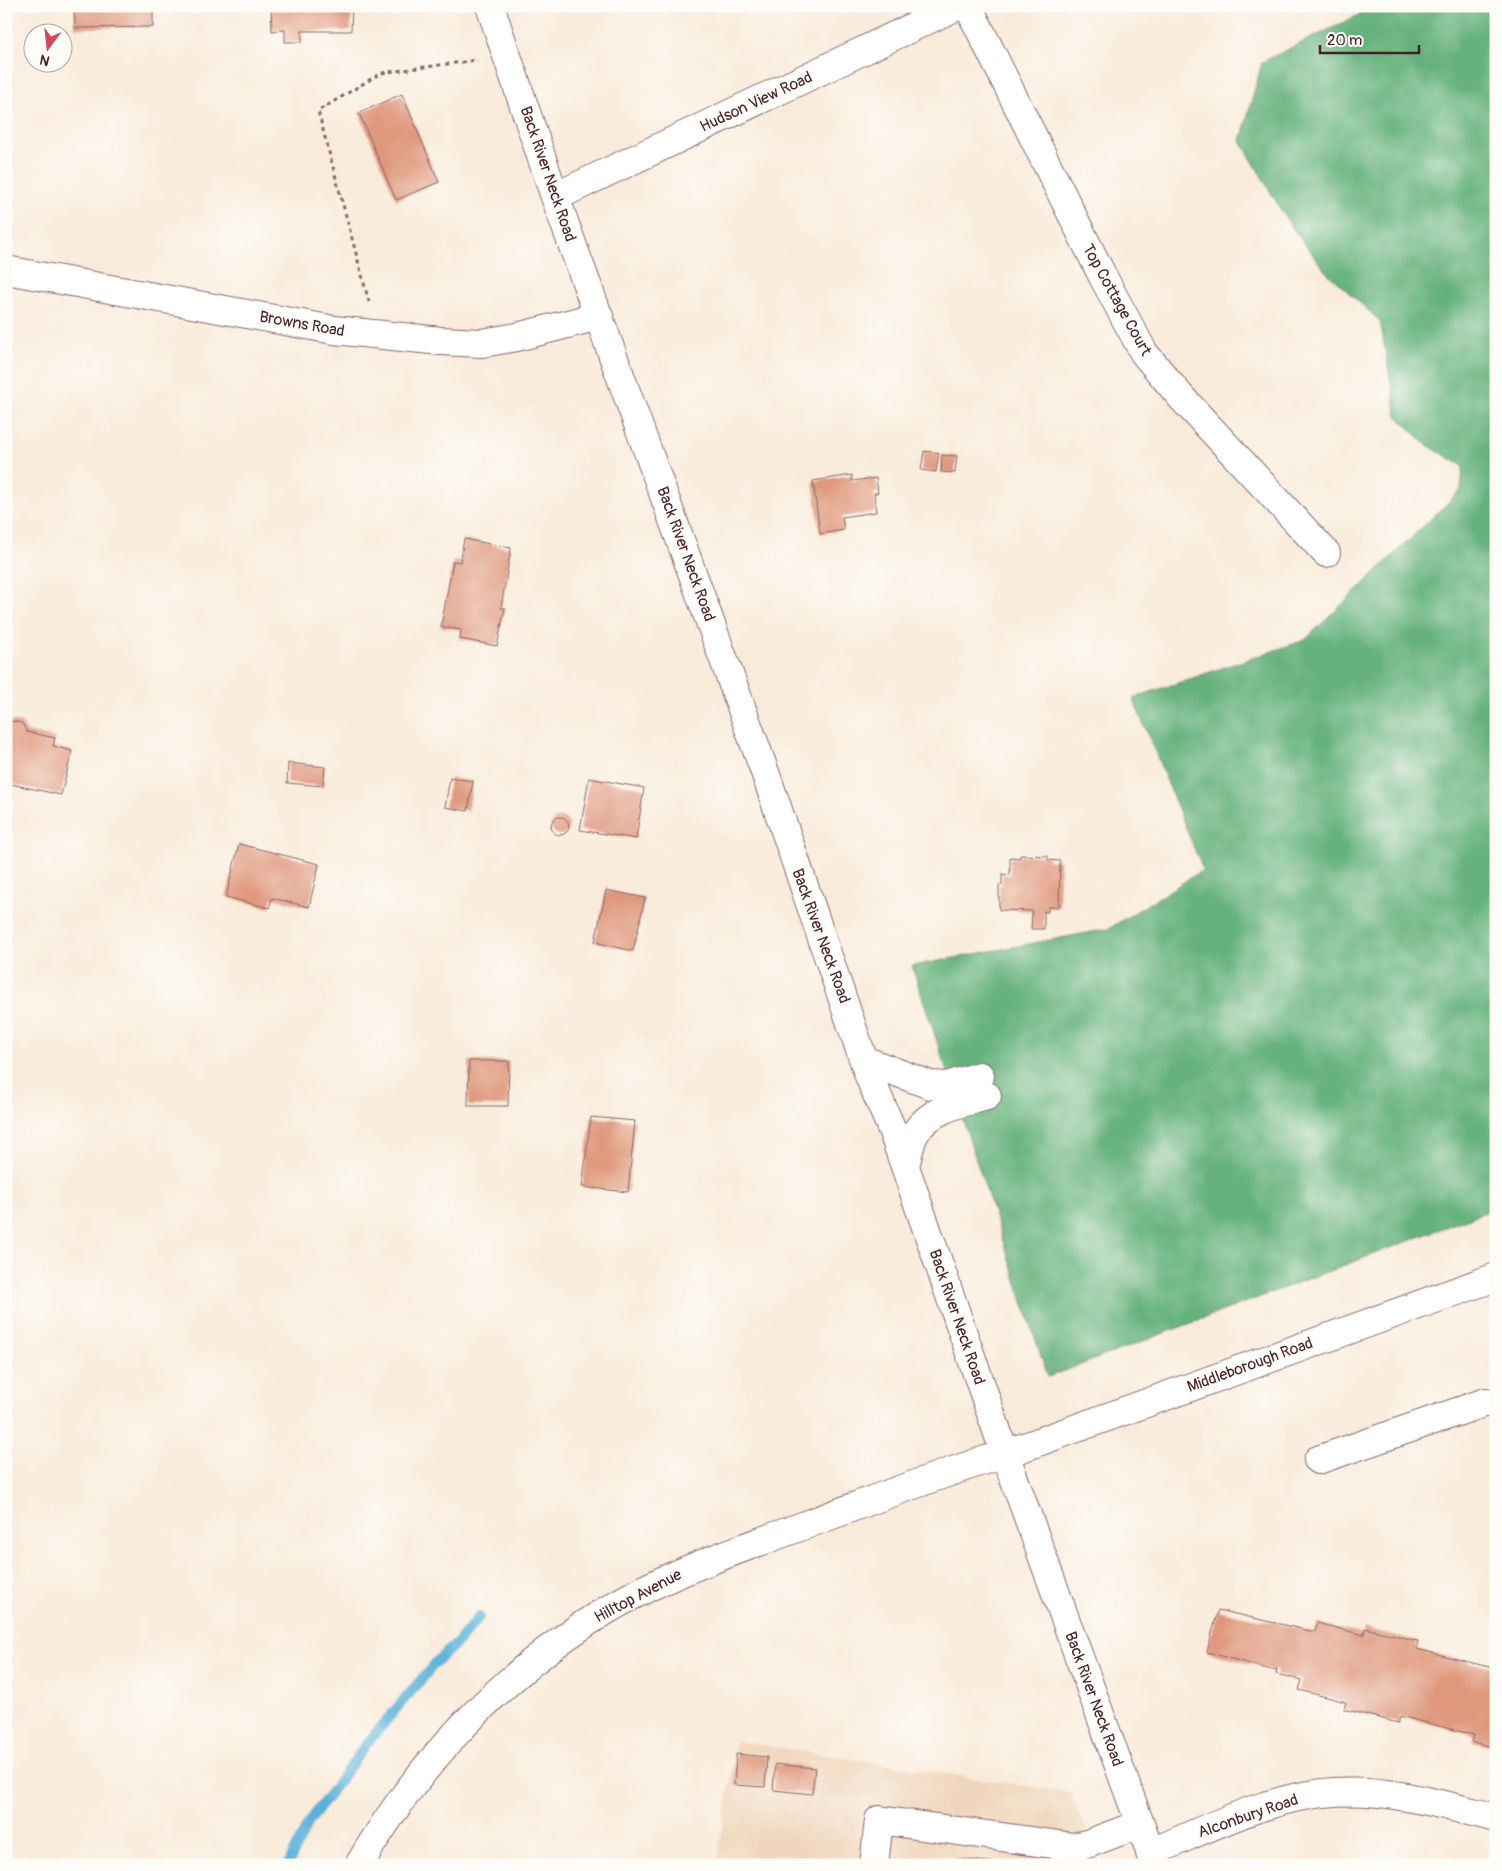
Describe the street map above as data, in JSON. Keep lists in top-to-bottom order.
{
  "streets": {
    "street": [
      "Hudson View Road",
      "Back River Neck Road",
      "Top Cottage Court",
      "Browns Road",
      "Middleborough Road",
      "Hilltop Avenue",
      "Alconbury Road"
    ]
  },
  "crossings": [
    ["Hudson View Road", "Back River Neck Road"],
    ["Back River Neck Road", "Browns Road"],
    ["Back River Neck Road", "Middleborough Road"],
    ["Back River Neck Road", "Hilltop Avenue"],
    ["Back River Neck Road", "Alconbury Road"],
    ["Middleborough Road", "Hilltop Avenue"]
  ],
  "scale_bar": "20 m",
  "north": "bottom"
}
